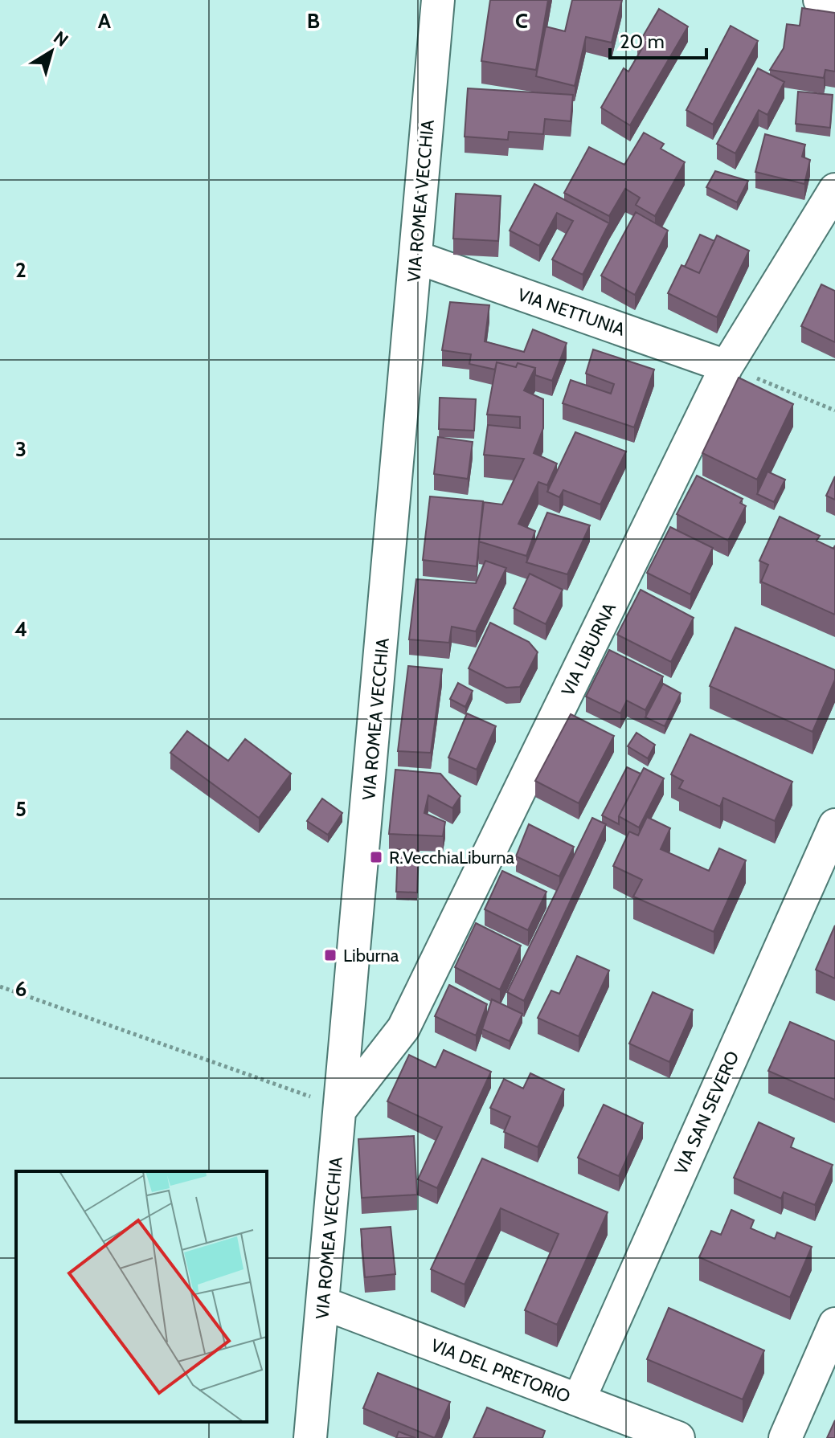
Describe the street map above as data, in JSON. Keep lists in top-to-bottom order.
{
  "streets": {
    "street": [
      "VIA ROMEA VECCHIA",
      "VIA NETTUNIA",
      "VIA LIBURNA",
      "VIA SAN SEVERO",
      "VIA DEL PRETORIO"
    ]
  },
  "crossings": [
    ["VIA ROMEA VECCHIA", "VIA NETTUNIA"],
    ["VIA ROMEA VECCHIA", "VIA LIBURNA"],
    ["VIA ROMEA VECCHIA", "VIA DEL PRETORIO"],
    ["VIA NETTUNIA", "VIA LIBURNA"],
    ["VIA SAN SEVERO", "VIA DEL PRETORIO"]
  ],
  "places": {
    "transit": ["R.VecchiaLiburna", "Liburna"]
  },
  "scale_bar": "20 m",
  "north": "top right",
  "grid": {
    "columns": ["A", "B", "C"],
    "rows": [
      "2",
      "3",
      "4",
      "5",
      "6"
    ]
  }
}
